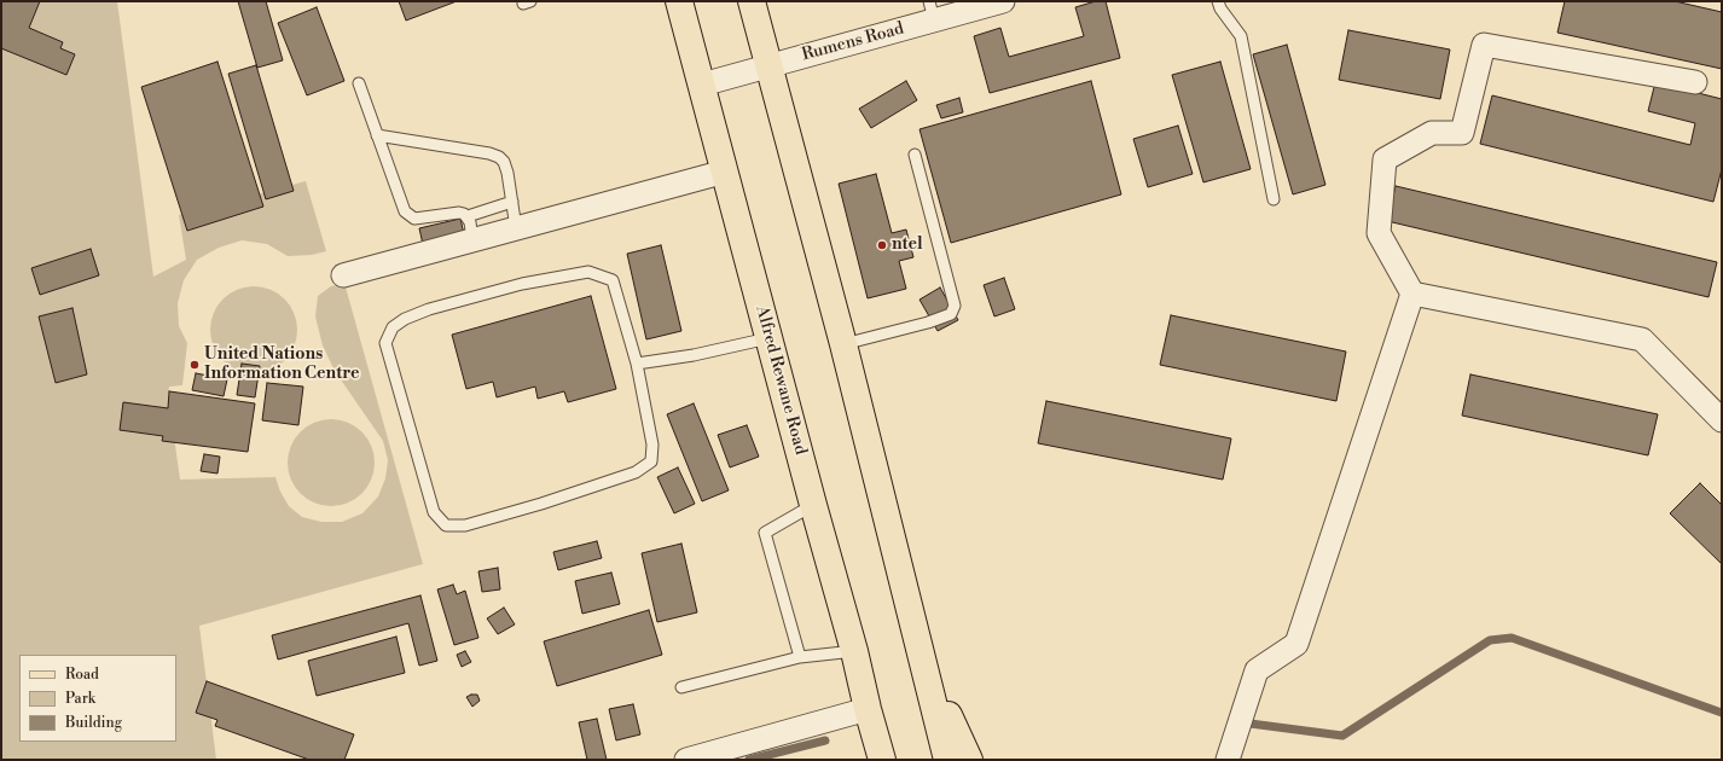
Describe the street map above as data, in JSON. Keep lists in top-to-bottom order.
{
  "streets": {
    "main road": ["Alfred Rewane Road"],
    "street": ["Rumens Road"]
  },
  "crossings": [
    ["Rumens Road", "Alfred Rewane Road"]
  ],
  "places": ["ntel", "United Nations Information Centre"],
  "legend": ["Road", "Park", "Building"]
}
